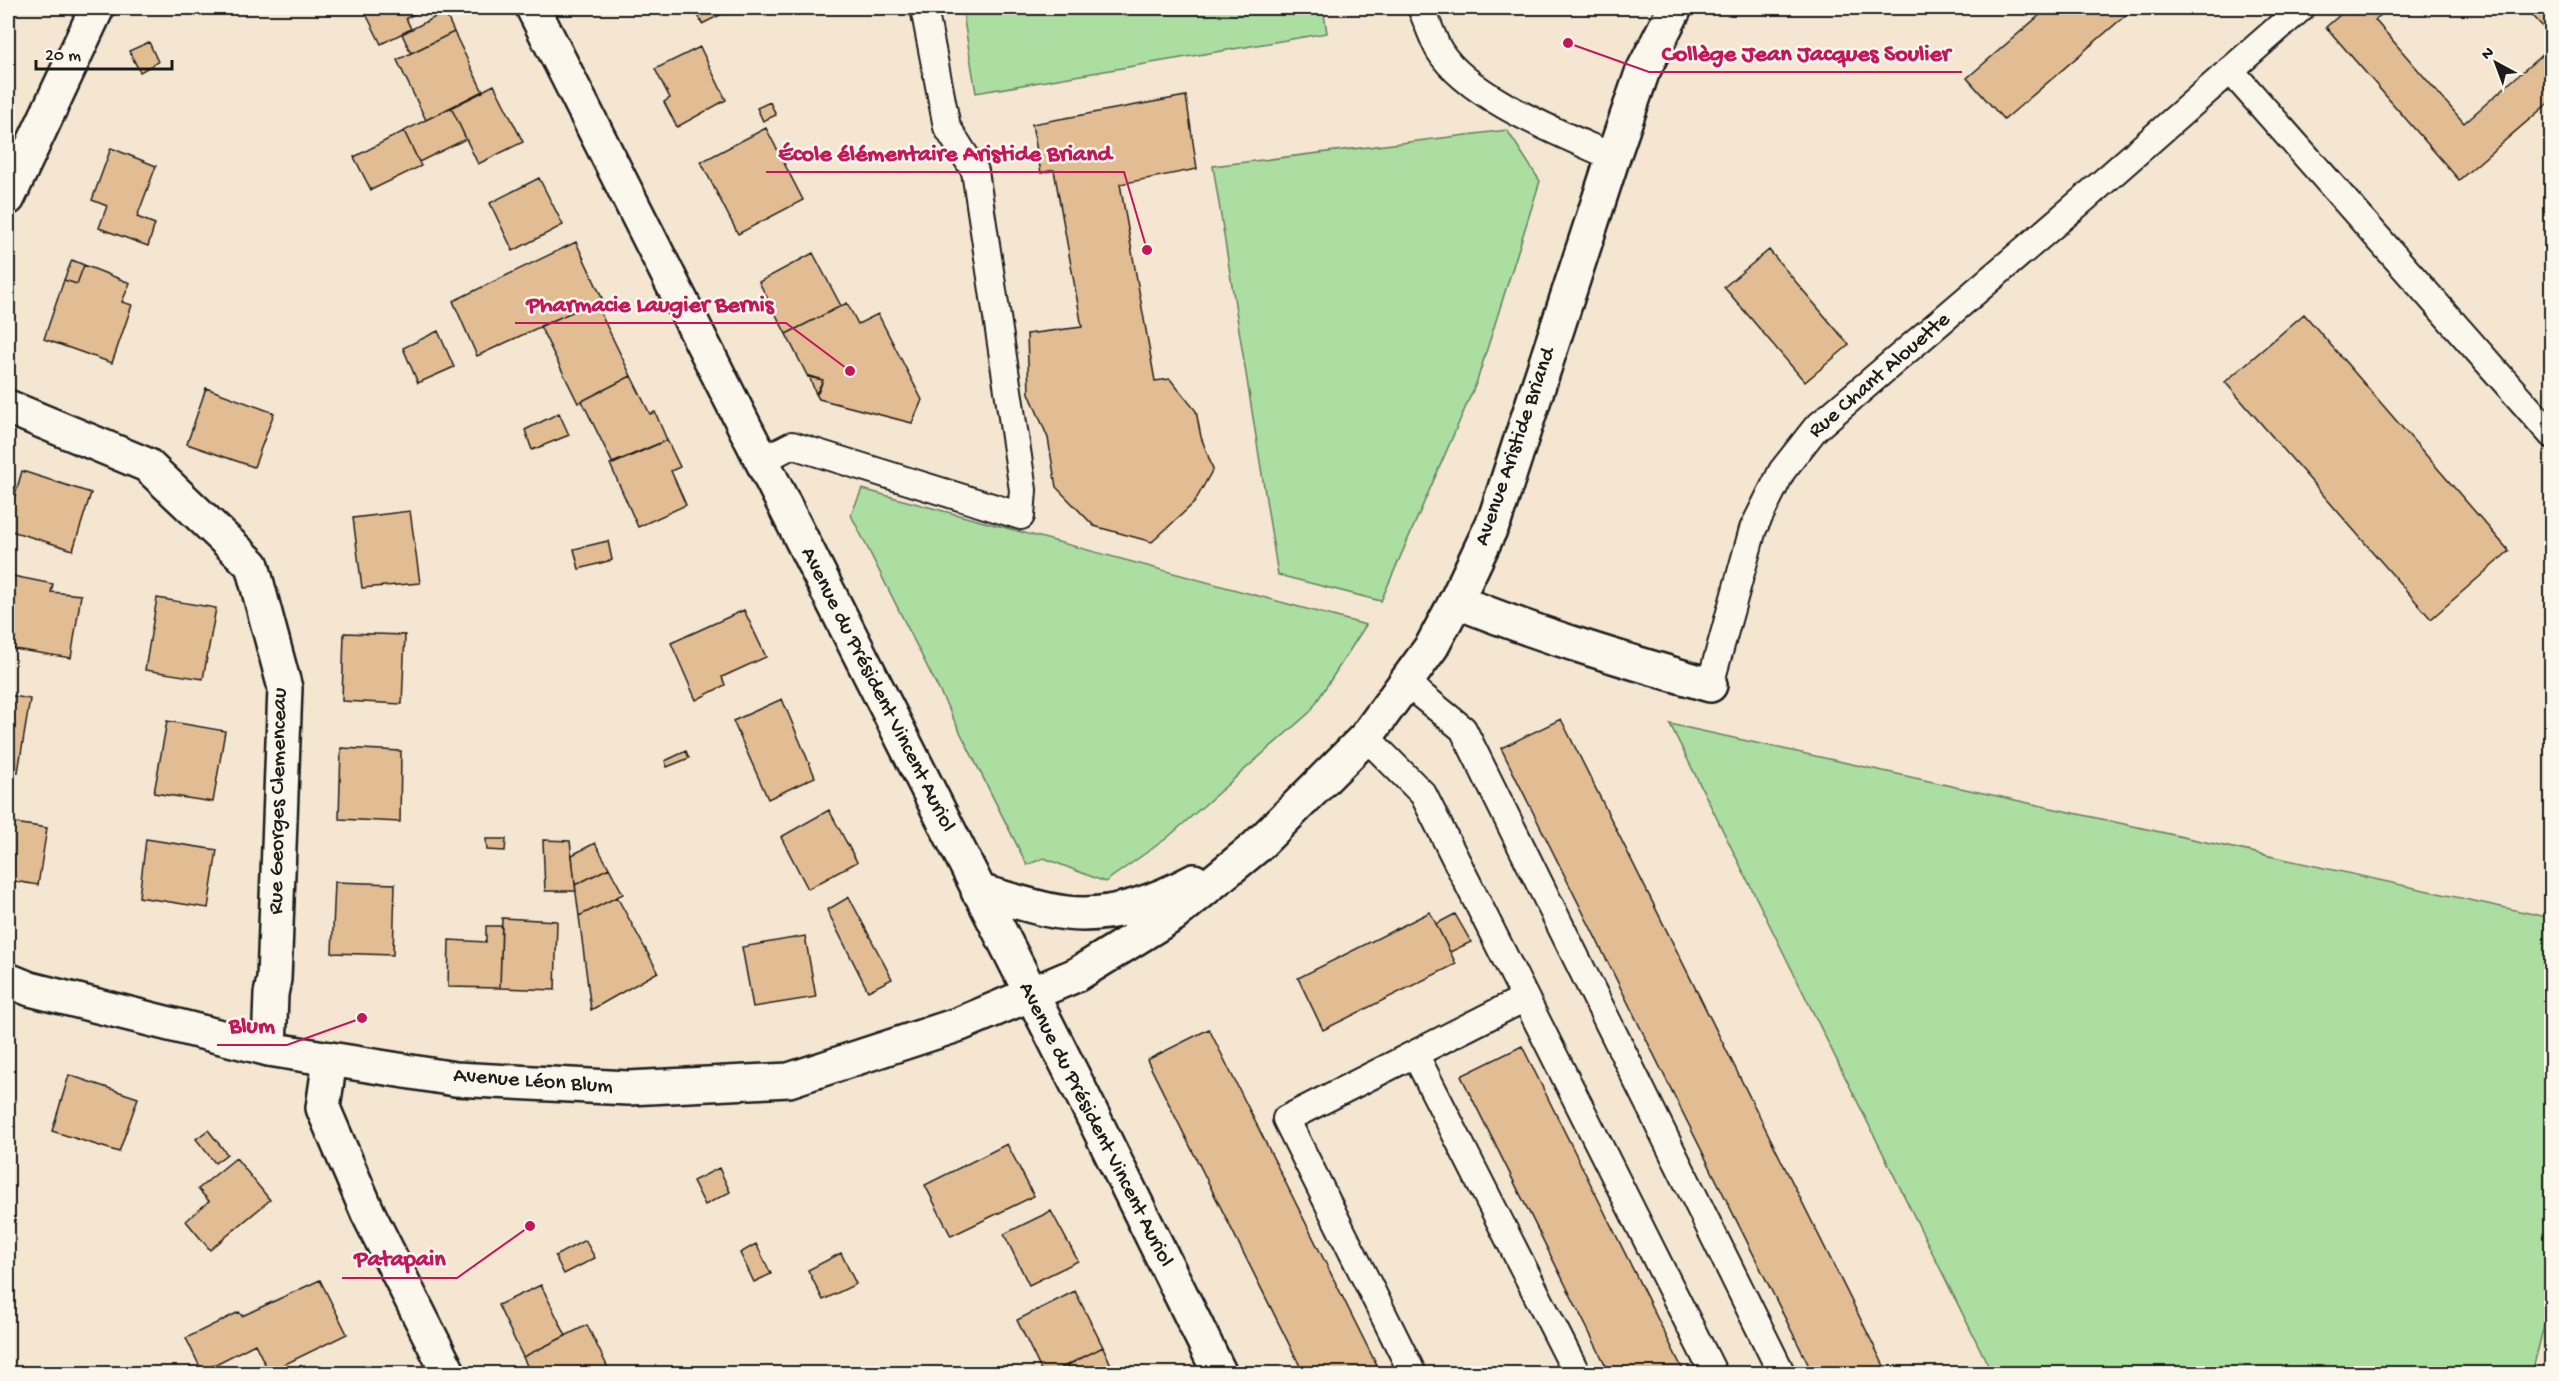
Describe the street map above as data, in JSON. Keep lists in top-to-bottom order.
{
  "streets": {
    "main road": [
      "Rue Chant Alouette",
      "Avenue Aristide Briand",
      "Avenue du Président Vincent Auriol",
      "Rue Georges Clemenceau",
      "Avenue Léon Blum"
    ]
  },
  "crossings": [
    ["Rue Chant Alouette", "Avenue Aristide Briand"],
    ["Avenue Aristide Briand", "Avenue du Président Vincent Auriol"],
    ["Avenue Aristide Briand", "Avenue Léon Blum"],
    ["Avenue du Président Vincent Auriol", "Avenue Léon Blum"],
    ["Rue Georges Clemenceau", "Avenue Léon Blum"]
  ],
  "places": [
    "Collège Jean Jacques Soulier",
    "École élémentaire Aristide Briand",
    "Pharmacie Laugier Bernis",
    "Blum",
    "Patapain"
  ],
  "scale_bar": "20 m",
  "north": "top left"
}
